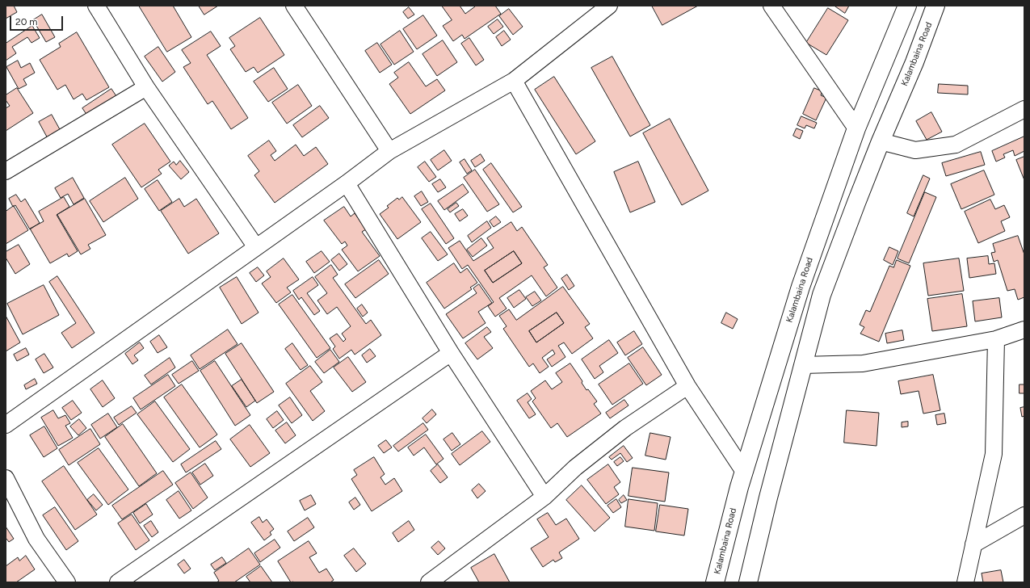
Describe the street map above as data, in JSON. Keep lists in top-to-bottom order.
{
  "streets": {
    "main road": ["Kalambaina Road"]
  },
  "scale_bar": "20 m"
}
